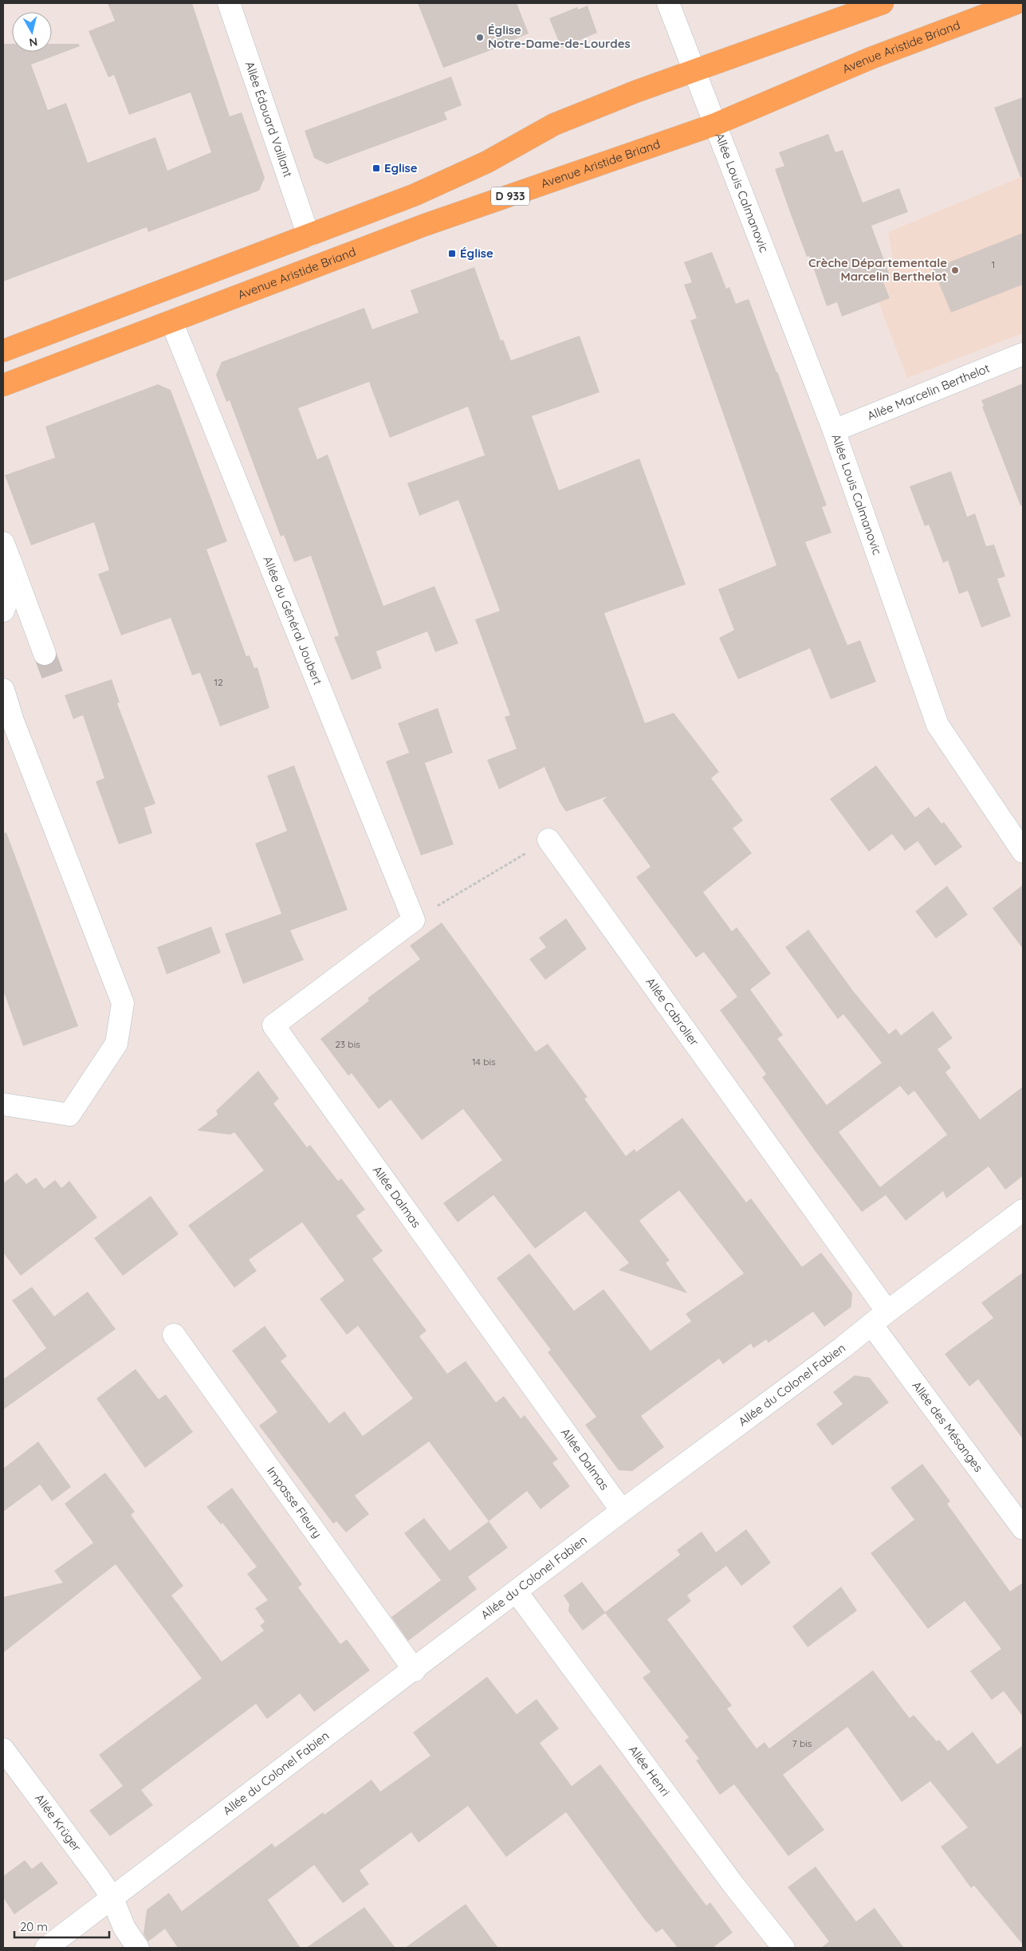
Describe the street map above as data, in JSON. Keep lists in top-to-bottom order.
{
  "streets": {
    "main road": ["Avenue Aristide Briand", "D 933"],
    "street": [
      "Allée Édouard Vaillant",
      "Allée Louis Calmanovic",
      "Allée Marcelin Berthelot",
      "Allée du Général Joubert",
      "Allée Cabrolier",
      "Allée Dalmas",
      "Allée du Colonel Fabien",
      "Allée des Mésanges",
      "Impasse Fleury",
      "Allée Henri",
      "Allée Krüger"
    ]
  },
  "crossings": [
    ["Avenue Aristide Briand", "Allée Louis Calmanovic"],
    ["Avenue Aristide Briand", "Allée du Général Joubert"],
    ["Allée Louis Calmanovic", "Allée Marcelin Berthelot"],
    ["Allée du Général Joubert", "Allée Dalmas"],
    ["Allée Cabrolier", "Allée du Colonel Fabien"],
    ["Allée Cabrolier", "Allée des Mésanges"],
    ["Allée Dalmas", "Allée du Colonel Fabien"],
    ["Allée du Colonel Fabien", "Allée des Mésanges"],
    ["Allée du Colonel Fabien", "Impasse Fleury"],
    ["Allée du Colonel Fabien", "Allée Henri"],
    ["Allée du Colonel Fabien", "Allée Krüger"]
  ],
  "places": {
    "other": ["Église Notre-Dame-de-Lourdes", "Crèche Départementale Marcelin Berthelot"],
    "transit": ["Eglise", "Église"]
  },
  "house_numbers": [
    "1",
    "12",
    "23 bis",
    "14 bis",
    "7 bis"
  ],
  "scale_bar": "20 m",
  "north": "bottom"
}
